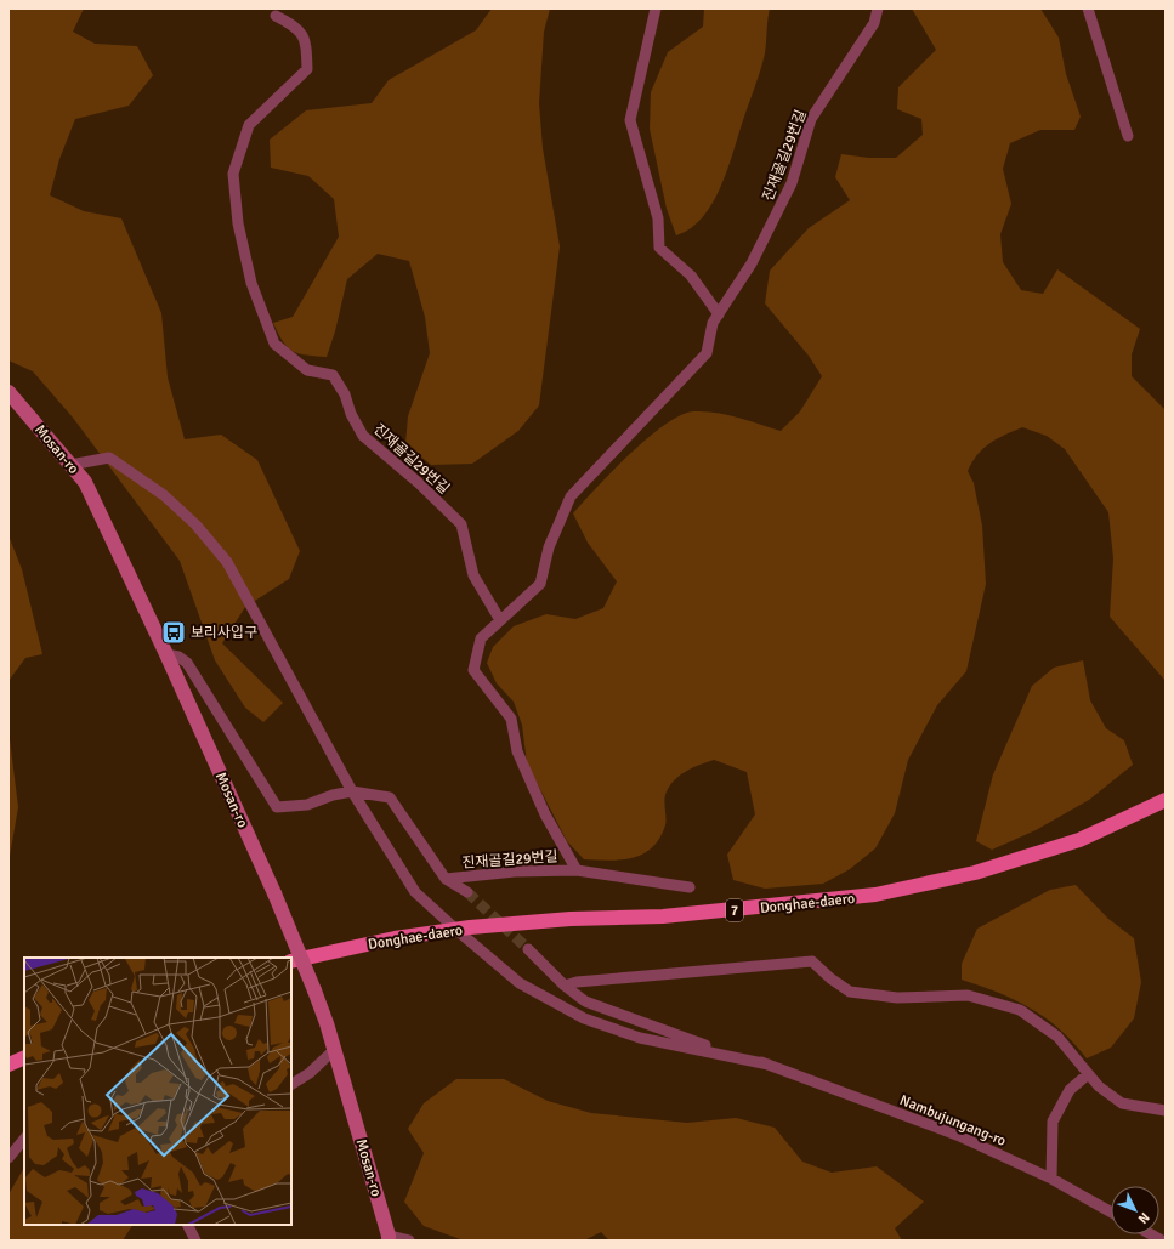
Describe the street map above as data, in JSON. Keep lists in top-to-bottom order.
{
  "streets": {
    "main road": ["Donghae-daero", "7"],
    "street": ["진재골길29번길", "Mosan-ro", "Nambujungang-ro"]
  },
  "crossings": [
    ["Mosan-ro", "Nambujungang-ro"],
    ["Donghae-daero", "Nambujungang-ro"]
  ],
  "places": {
    "bus stop": ["보리사입구"]
  },
  "north": "bottom right"
}
